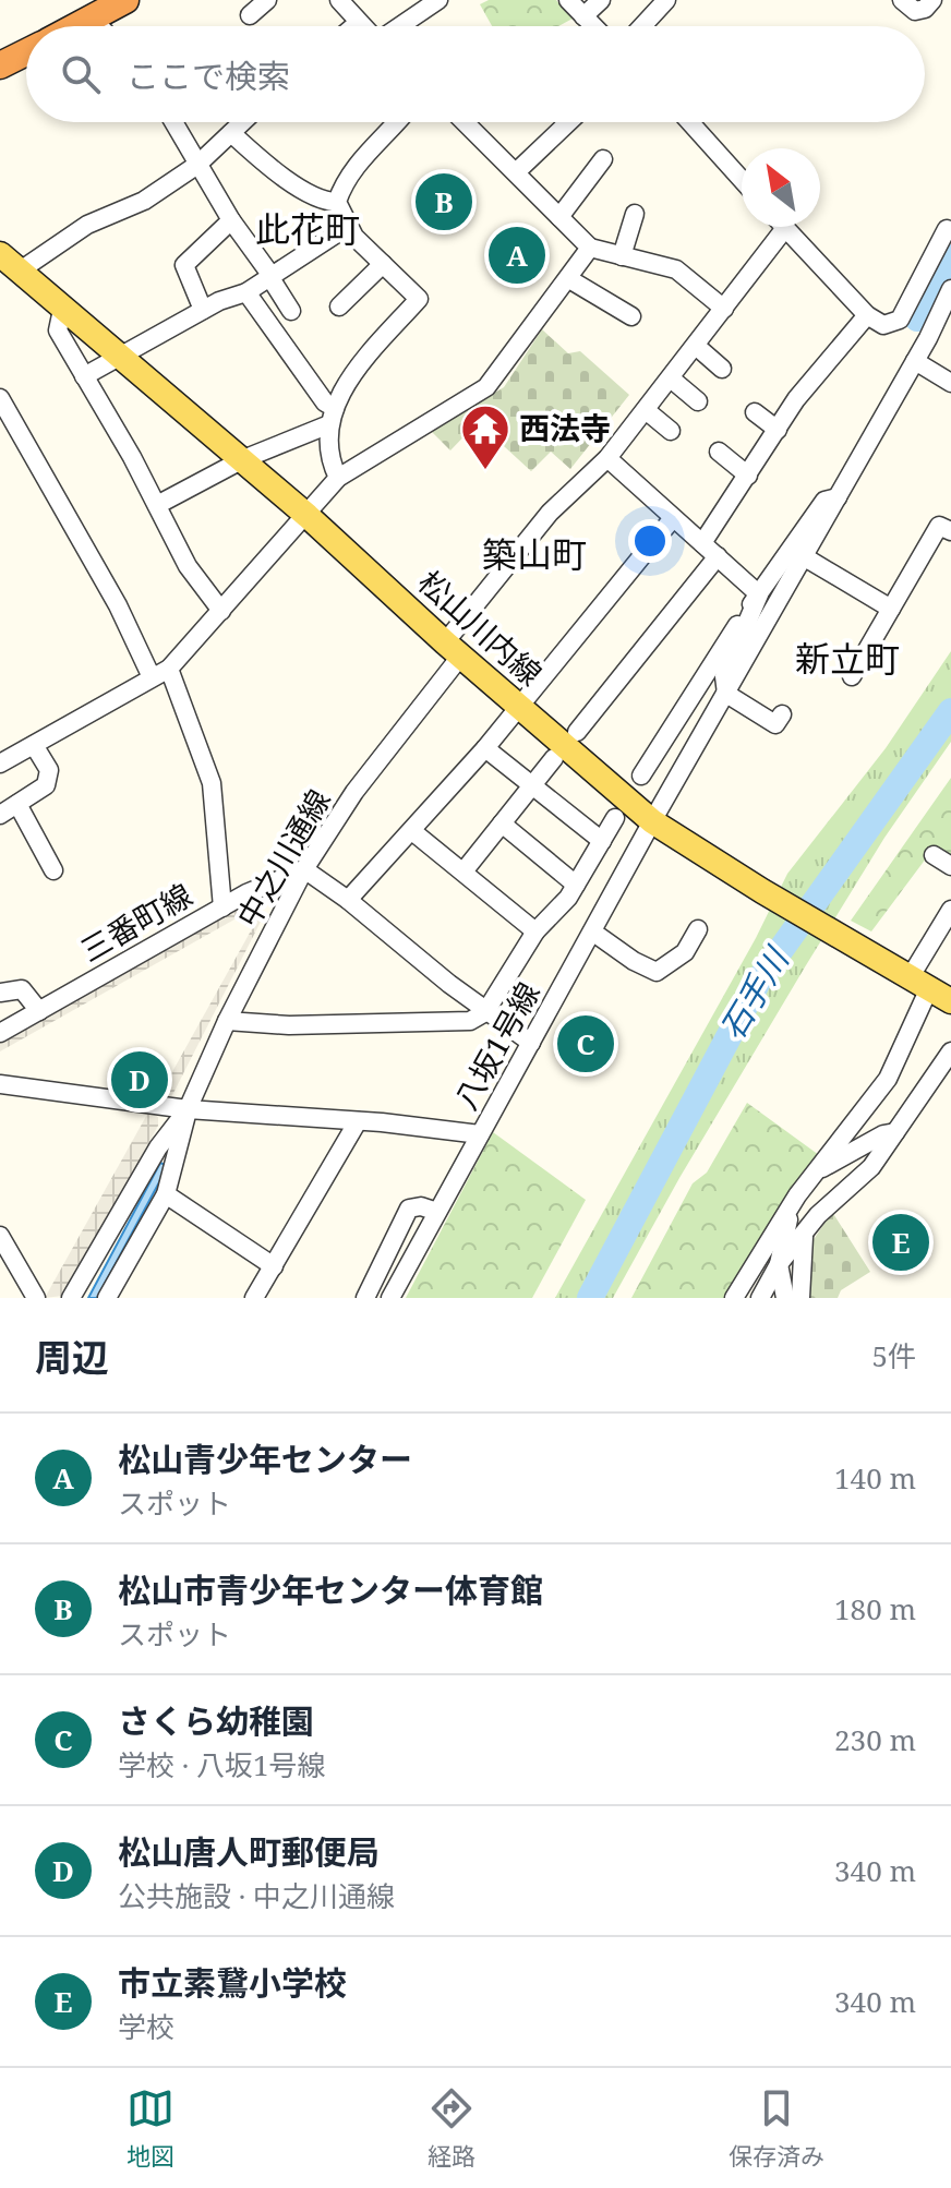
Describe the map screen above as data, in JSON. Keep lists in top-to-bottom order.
{
  "streets": {
    "main road": ["松山川内線"],
    "street": ["中之川通線", "三番町線", "八坂1号線"]
  },
  "crossings": [
    ["松山川内線", "中之川通線"],
    ["松山川内線", "八坂1号線"],
    ["中之川通線", "三番町線"]
  ],
  "districts": ["此花町", "築山町", "新立町"],
  "water": ["石手川"],
  "places": {
    "temple": ["西法寺"]
  },
  "north": "top left",
  "page": {
    "search": "ここで検索",
    "pins": [
      "B",
      "A",
      "C",
      "D",
      "E"
    ],
    "heading": ["周辺", "5件"],
    "list": [
      {
        "mark": "A",
        "name": "松山青少年センター",
        "note": "スポット",
        "value": "140 m"
      },
      {
        "mark": "B",
        "name": "松山市青少年センター体育館",
        "note": "スポット",
        "value": "180 m"
      },
      {
        "mark": "C",
        "name": "さくら幼稚園",
        "note": "学校 · 八坂1号線",
        "value": "230 m"
      },
      {
        "mark": "D",
        "name": "松山唐人町郵便局",
        "note": "公共施設 · 中之川通線",
        "value": "340 m"
      },
      {
        "mark": "E",
        "name": "市立素鵞小学校",
        "note": "学校",
        "value": "340 m"
      }
    ],
    "nav": ["地図", "経路", "保存済み"]
  }
}
